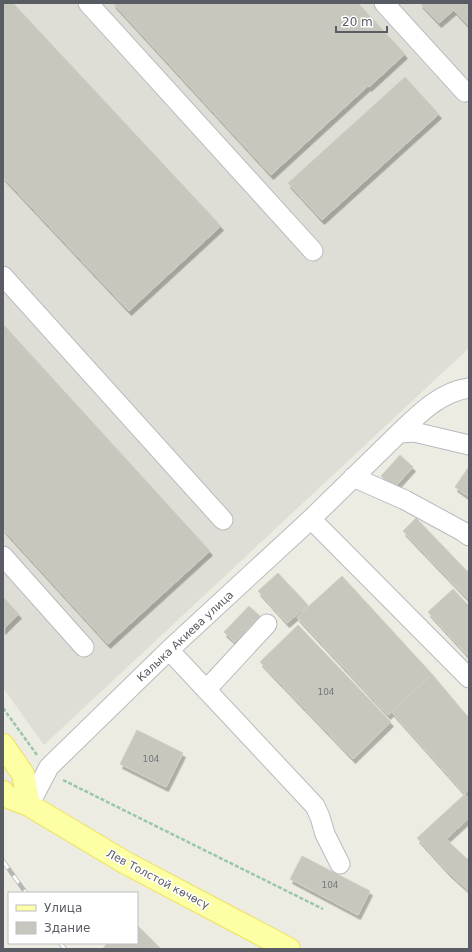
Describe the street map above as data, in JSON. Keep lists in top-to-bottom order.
{
  "streets": {
    "main road": ["Лев Толстой көчөсү"],
    "lane": ["Калыка Акиева улица"]
  },
  "crossings": [
    ["Калыка Акиева улица", "Лев Толстой көчөсү"]
  ],
  "house_numbers": ["104", "104", "104"],
  "legend": ["Улица", "Здание"],
  "scale_bar": "20 m"
}
